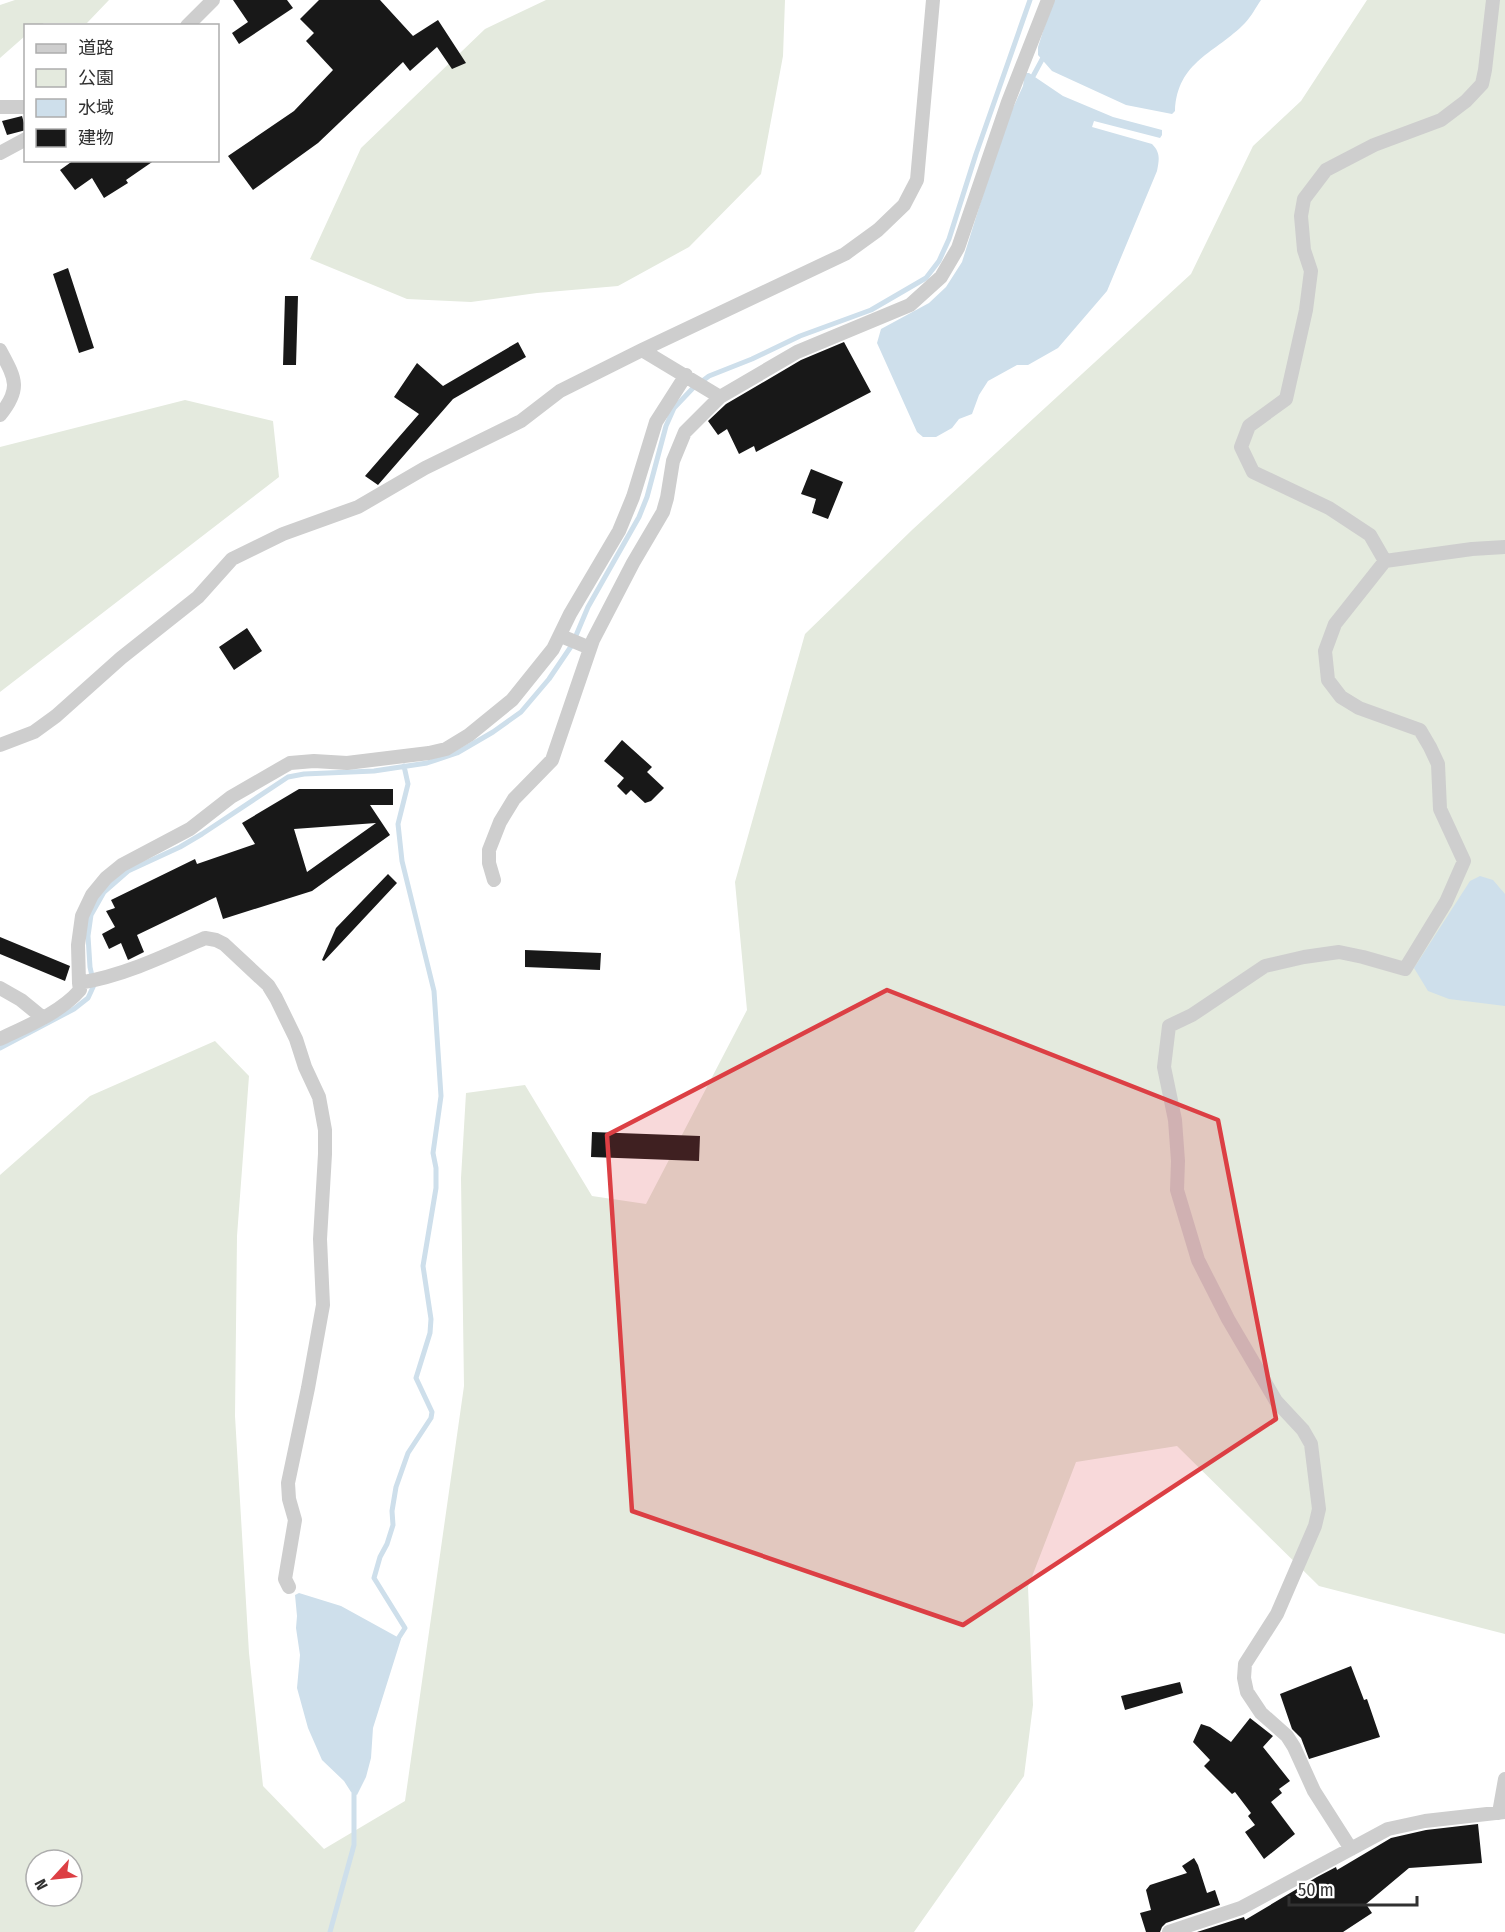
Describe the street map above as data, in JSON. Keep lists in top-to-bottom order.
{
  "legend": [
    "道路",
    "公園",
    "水域",
    "建物"
  ],
  "scale_bar": "50 m",
  "north": "bottom left"
}
